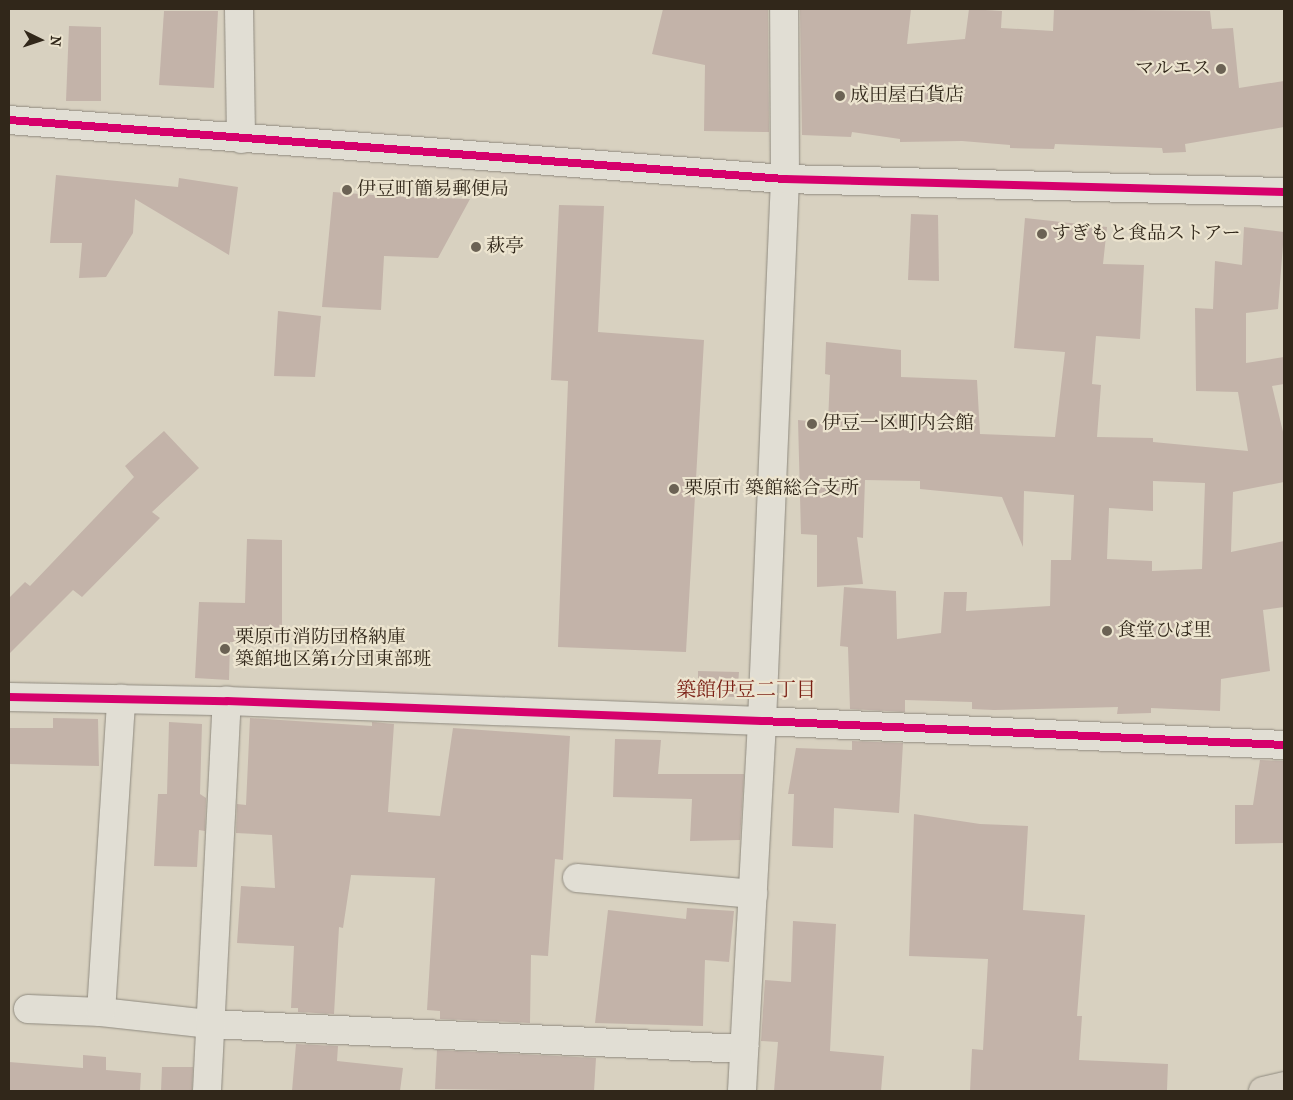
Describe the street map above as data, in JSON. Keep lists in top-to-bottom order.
{
  "districts": ["築館伊豆二丁目"],
  "places": [
    "マルエス",
    "成田屋百貨店",
    "伊豆町簡易郵便局",
    "すぎもと食品ストアー",
    "萩亭",
    "伊豆一区町内会館",
    "栗原市 築館総合支所",
    "食堂ひば里",
    "栗原市消防団格納庫 築館地区第1分団東部班"
  ],
  "north": "right"
}
